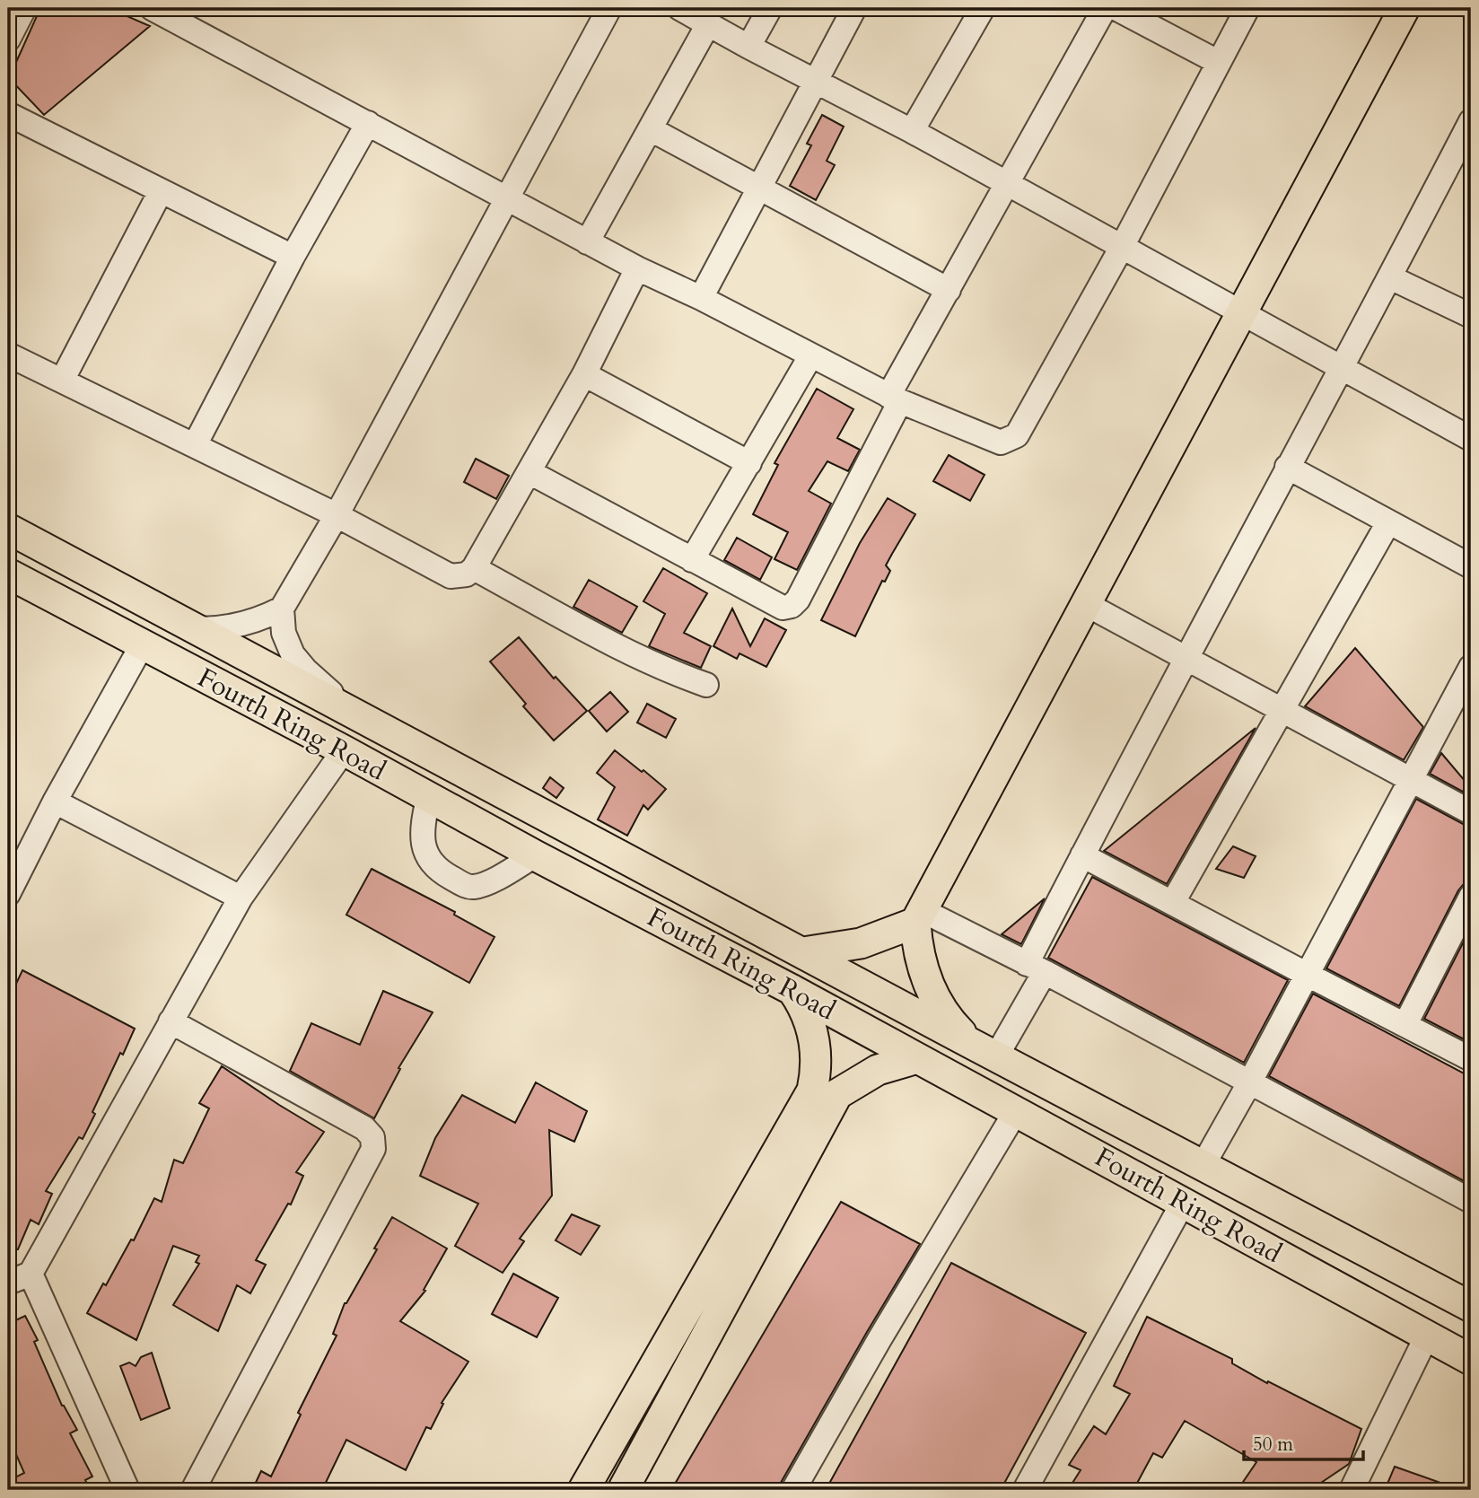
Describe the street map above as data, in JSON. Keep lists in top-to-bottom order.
{
  "streets": {
    "main road": ["Fourth Ring Road"]
  },
  "scale_bar": "50 m"
}
